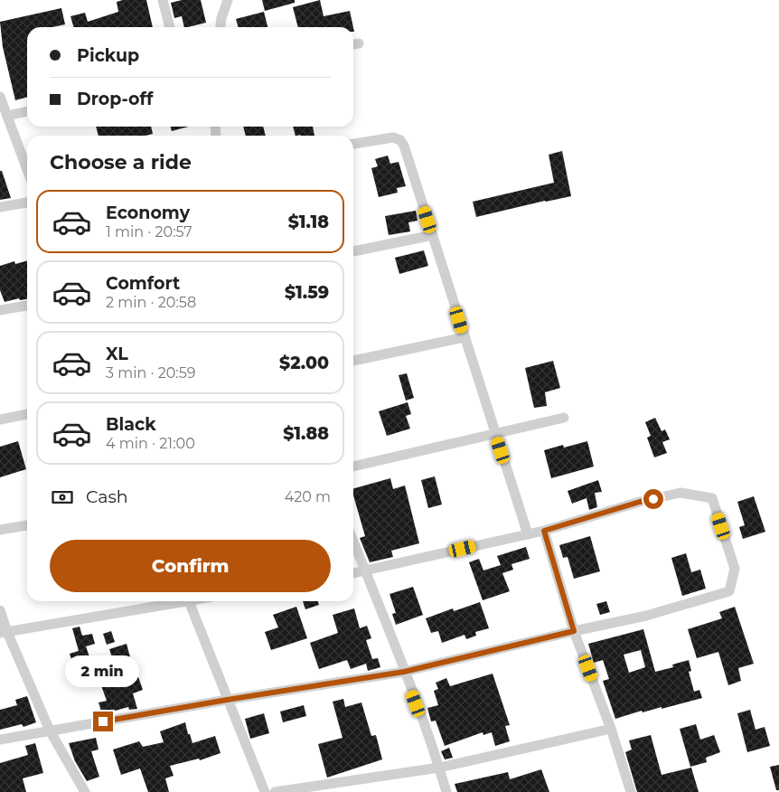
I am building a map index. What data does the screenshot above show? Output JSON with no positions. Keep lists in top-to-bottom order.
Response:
{
  "page": {
    "banner": ["Pickup", "Drop-off"],
    "heading": "Choose a ride",
    "list": [
      {
        "name": "Economy",
        "note": "1 min · 20:57",
        "value": "$1.18"
      },
      {
        "name": "Comfort",
        "note": "2 min · 20:58",
        "value": "$1.59"
      },
      {
        "name": "XL",
        "note": "3 min · 20:59",
        "value": "$2.00"
      },
      {
        "name": "Black",
        "note": "4 min · 21:00",
        "value": "$1.88"
      }
    ],
    "pay": ["Cash", "420 m"],
    "buttons": "Confirm",
    "bubble": "2 min"
  }
}
